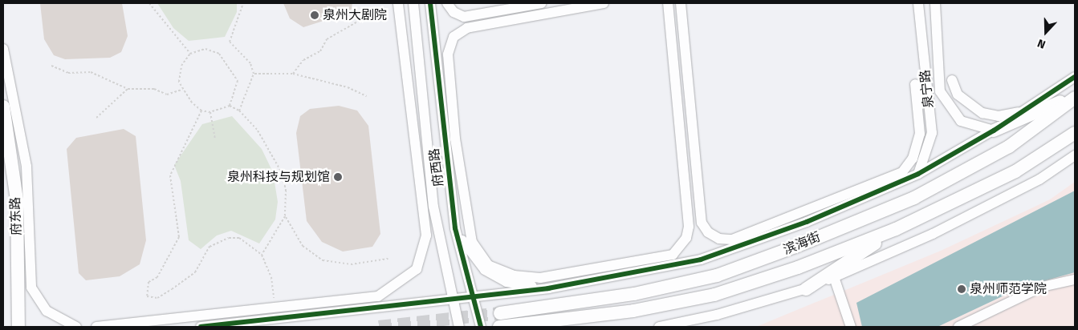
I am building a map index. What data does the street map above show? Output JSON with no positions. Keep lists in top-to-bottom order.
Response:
{
  "streets": {
    "main road": ["府东路", "滨海街"],
    "street": ["泉宁路", "府西路"]
  },
  "places": ["泉州大剧院", "泉州科技与规划馆", "泉州师范学院"],
  "north": "bottom"
}
